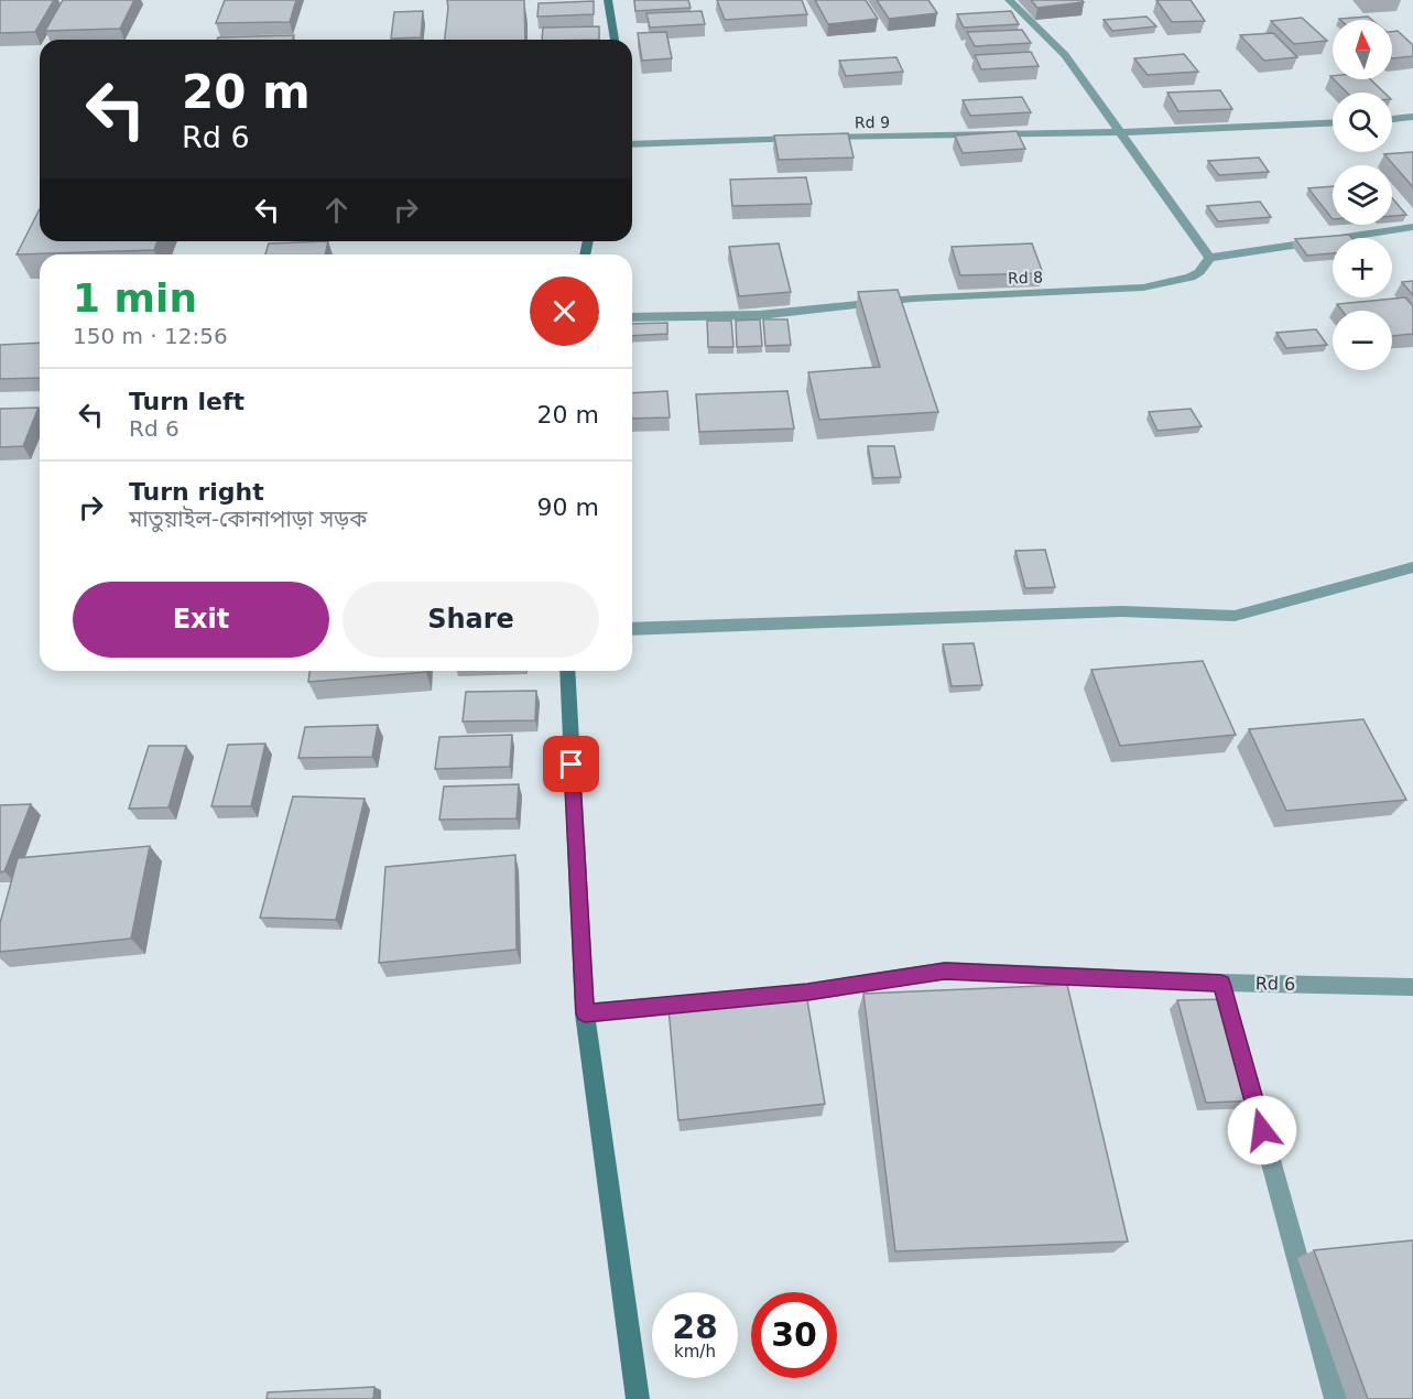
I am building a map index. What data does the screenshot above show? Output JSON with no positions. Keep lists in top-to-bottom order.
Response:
{
  "streets": {
    "street": ["Rd 9", "Rd 8", "Rd 6"]
  },
  "north": "top",
  "page": {
    "map_buttons": ["+", "−"],
    "turn": ["20 m", "Rd 6"],
    "heading": ["1 min", "150 m · 12:56"],
    "list": [
      {
        "name": "Turn left",
        "note": "Rd 6",
        "value": "20 m"
      },
      {
        "name": "Turn right",
        "note": "মাতুয়াইল-কোনাপাড়া সড়ক",
        "value": "90 m"
      }
    ],
    "buttons": ["Exit", "Share"],
    "speed": "28 km/h",
    "limit": "30"
  }
}
